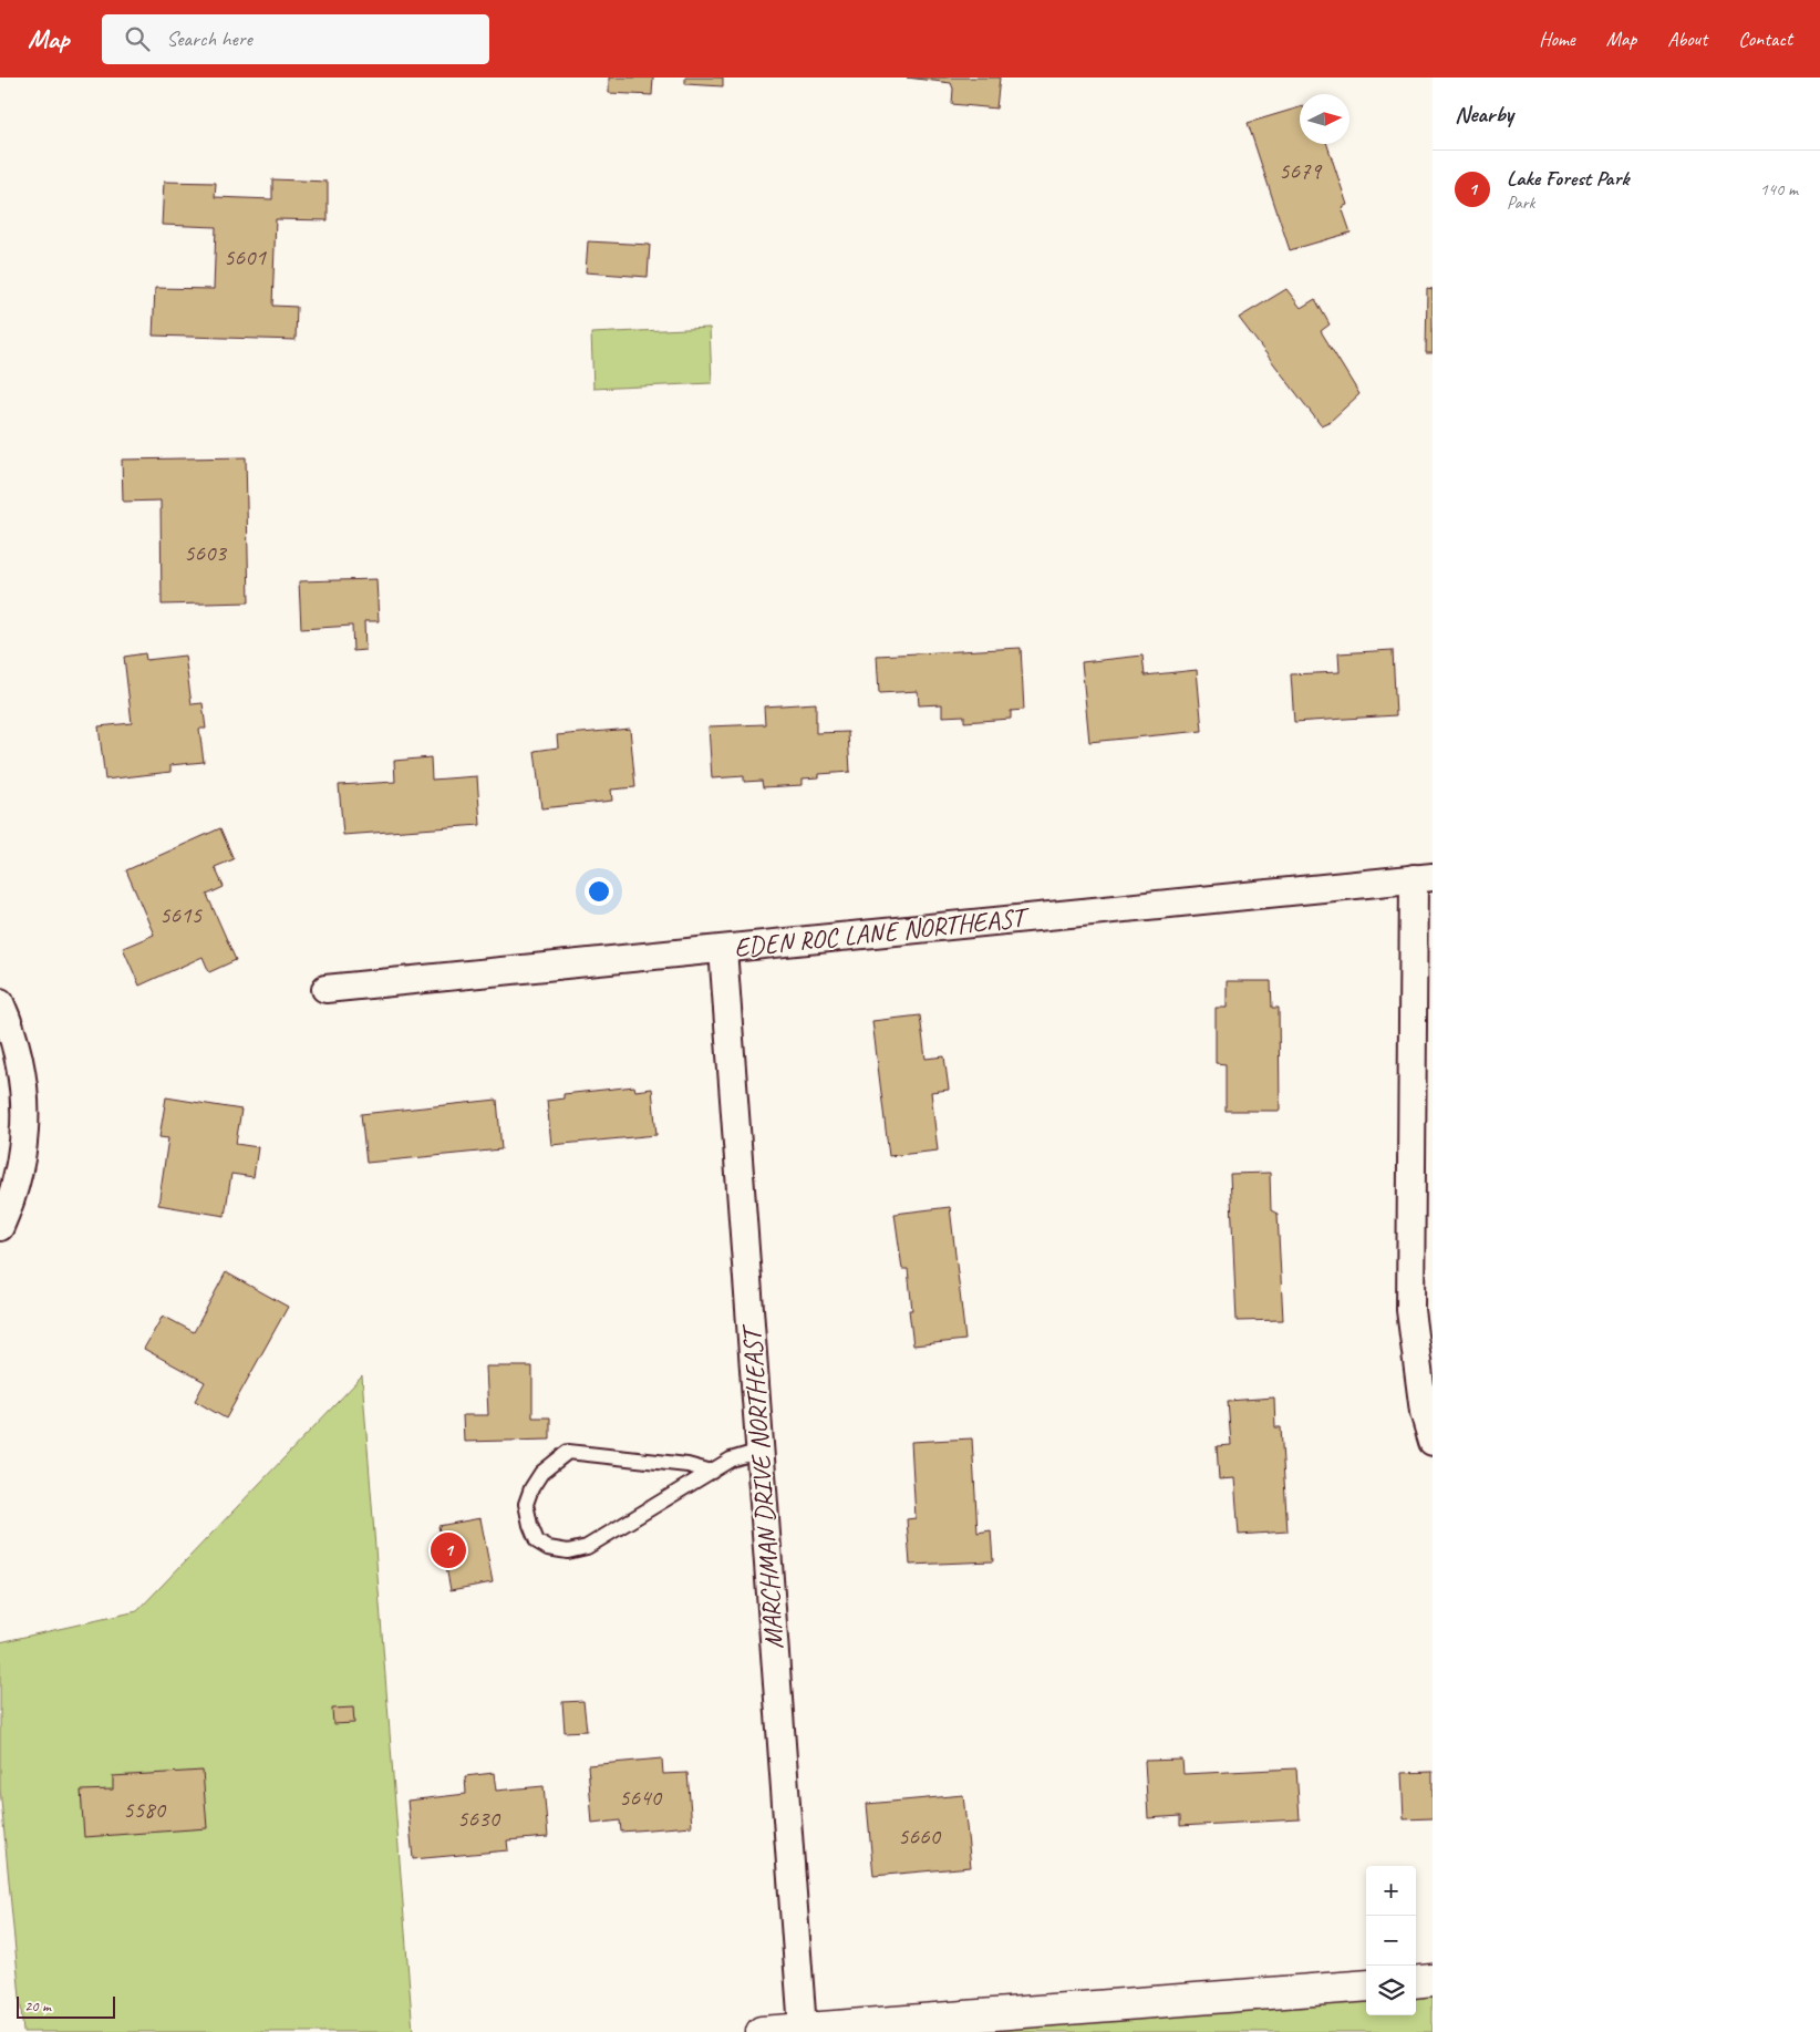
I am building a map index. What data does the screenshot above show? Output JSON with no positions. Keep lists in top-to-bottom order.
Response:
{
  "streets": {
    "street": ["EDEN ROC LANE NORTHEAST", "MARCHMAN DRIVE NORTHEAST"]
  },
  "crossings": [
    ["EDEN ROC LANE NORTHEAST", "MARCHMAN DRIVE NORTHEAST"]
  ],
  "house_numbers": [
    "5679",
    "5601",
    "5603",
    "5615",
    "5640",
    "5580",
    "5630",
    "5660"
  ],
  "scale_bar": "20 m",
  "north": "right",
  "page": {
    "header": "Map",
    "search": "Search here",
    "nav": [
      "Home",
      "Map",
      "About",
      "Contact"
    ],
    "heading": "Nearby",
    "list": [
      {
        "mark": "1",
        "name": "Lake Forest Park",
        "note": "Park",
        "value": "140 m"
      }
    ],
    "pins": "1",
    "map_buttons": ["+", "−"],
    "scale": "20 m"
  }
}
